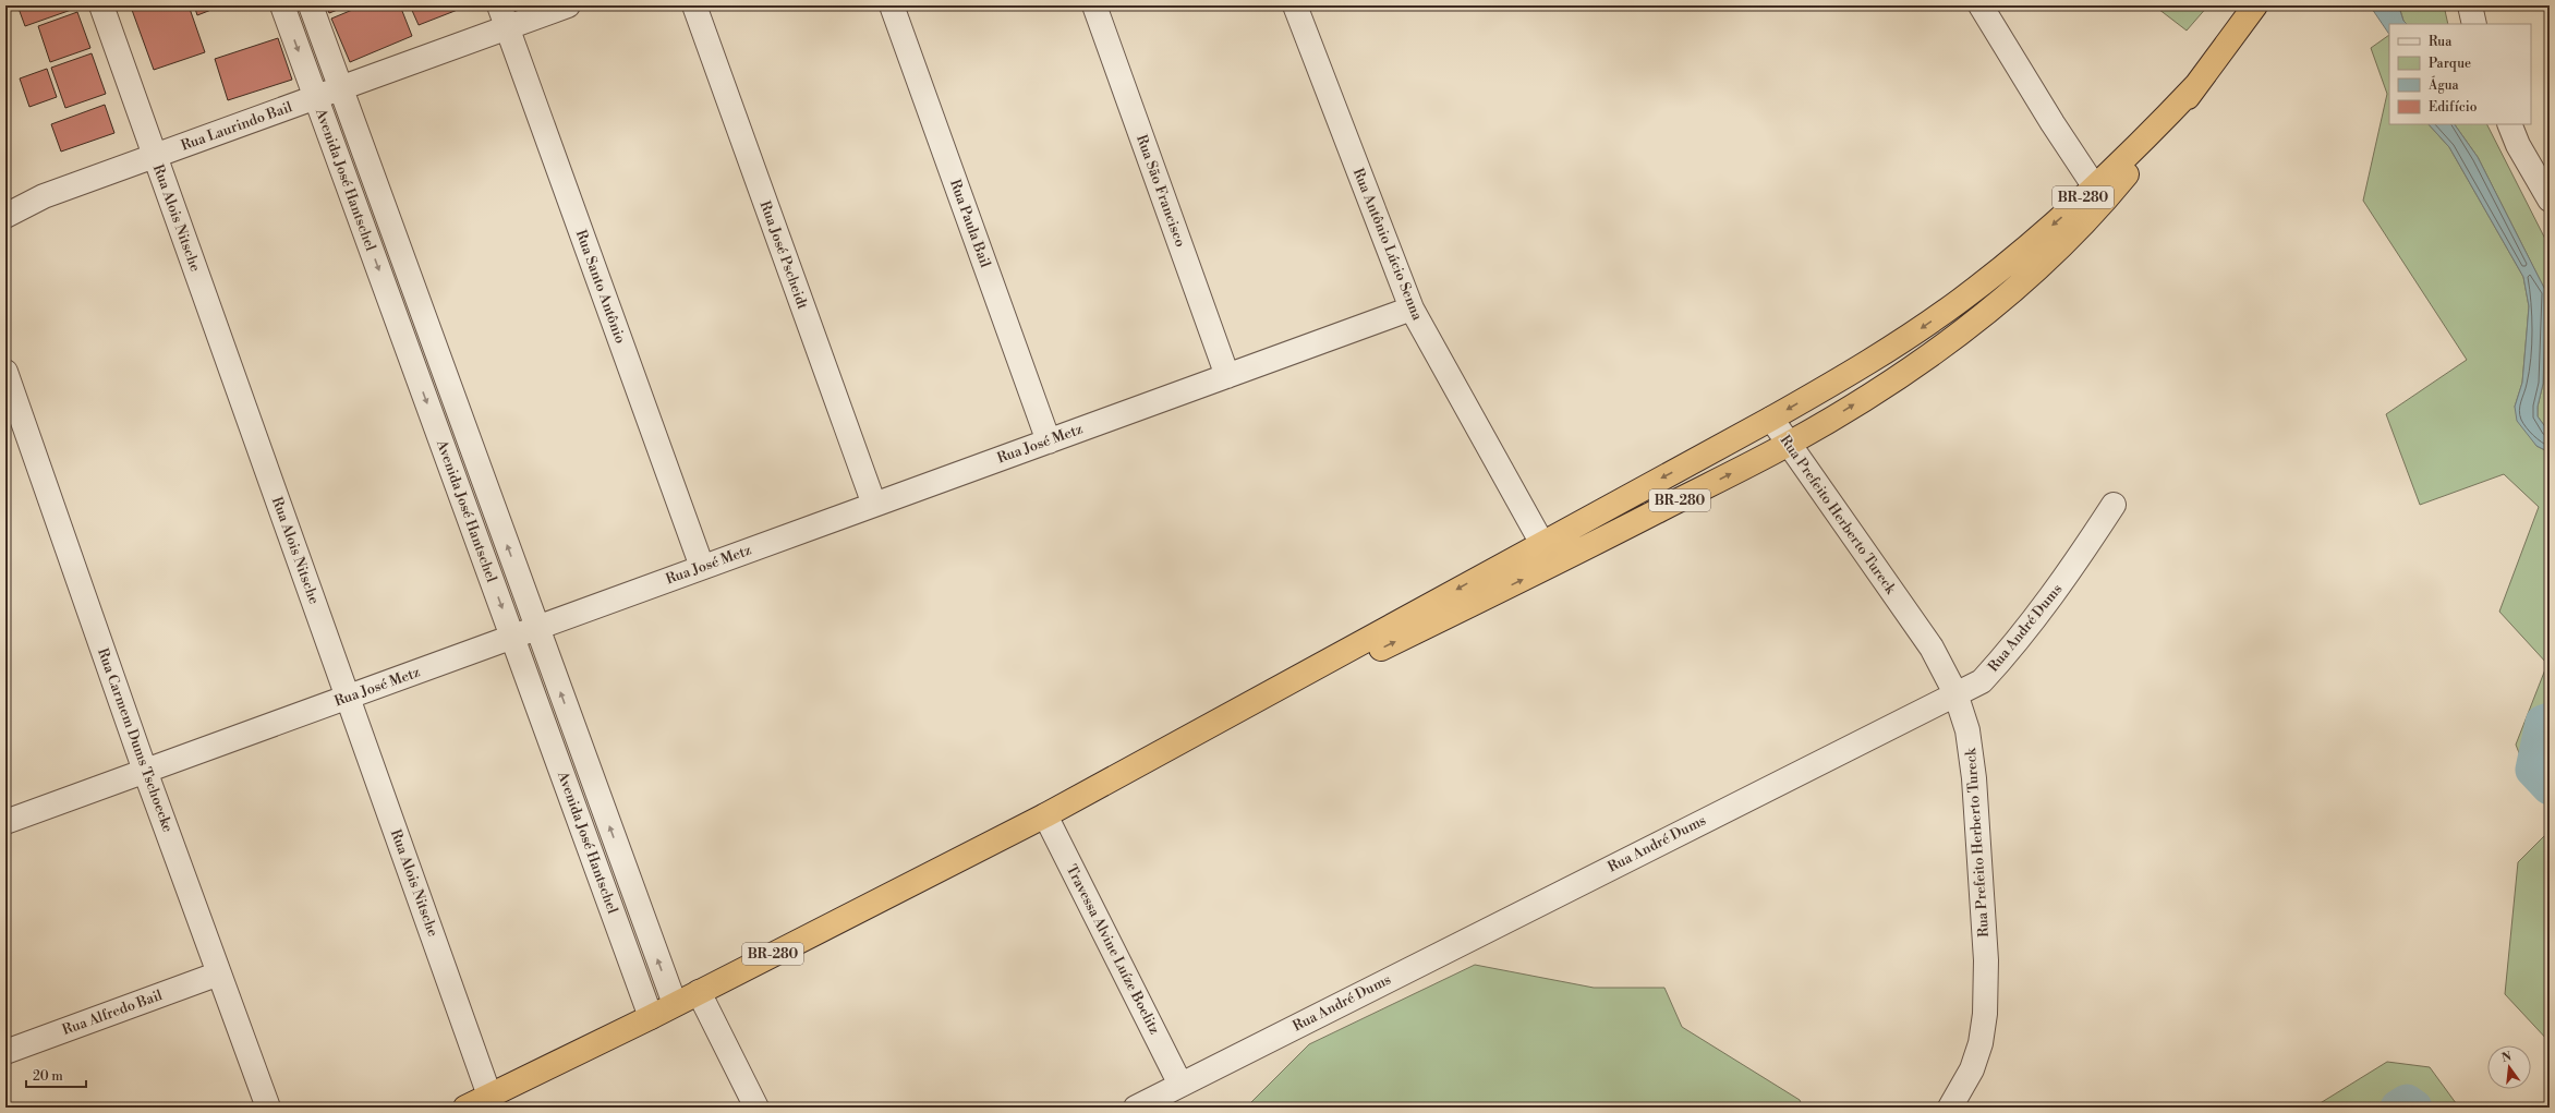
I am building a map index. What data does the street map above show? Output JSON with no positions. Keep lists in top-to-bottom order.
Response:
{
  "streets": {
    "highway": ["BR-280"],
    "street": [
      "Rua Laurindo Bail",
      "Avenida José Hantschel",
      "Rua São Francisco",
      "Rua Alois Nitsche",
      "Rua Paula Bail",
      "Rua Antônio Lúcio Senna",
      "Rua José Pscheidt",
      "Rua Santo Antônio",
      "Rua José Metz",
      "Rua Prefeito Herberto Tureck",
      "Rua André Dums",
      "Rua Carmem Dums Tschoecke",
      "Travessa Alvine Luíze Boelitz",
      "Rua Alfredo Bail"
    ]
  },
  "crossings": [
    ["Rua Laurindo Bail", "Avenida José Hantschel"],
    ["Rua Laurindo Bail", "Rua Alois Nitsche"],
    ["Rua Laurindo Bail", "Rua Santo Antônio"],
    ["Avenida José Hantschel", "BR-280"],
    ["Avenida José Hantschel", "Rua José Metz"],
    ["Rua São Francisco", "Rua José Metz"],
    ["BR-280", "Rua Alois Nitsche"],
    ["BR-280", "Rua Antônio Lúcio Senna"],
    ["BR-280", "Rua Prefeito Herberto Tureck"],
    ["BR-280", "Travessa Alvine Luíze Boelitz"],
    ["Rua Alois Nitsche", "Rua José Metz"],
    ["Rua Paula Bail", "Rua José Metz"],
    ["Rua Antônio Lúcio Senna", "Rua José Metz"],
    ["Rua José Pscheidt", "Rua José Metz"],
    ["Rua Santo Antônio", "Rua José Metz"],
    ["Rua José Metz", "Rua Carmem Dums Tschoecke"],
    ["Rua Prefeito Herberto Tureck", "Rua André Dums"],
    ["Rua André Dums", "Travessa Alvine Luíze Boelitz"],
    ["Rua Carmem Dums Tschoecke", "Rua Alfredo Bail"]
  ],
  "legend": [
    "Rua",
    "Parque",
    "Água",
    "Edifício"
  ],
  "scale_bar": "20 m",
  "north": "top"
}
